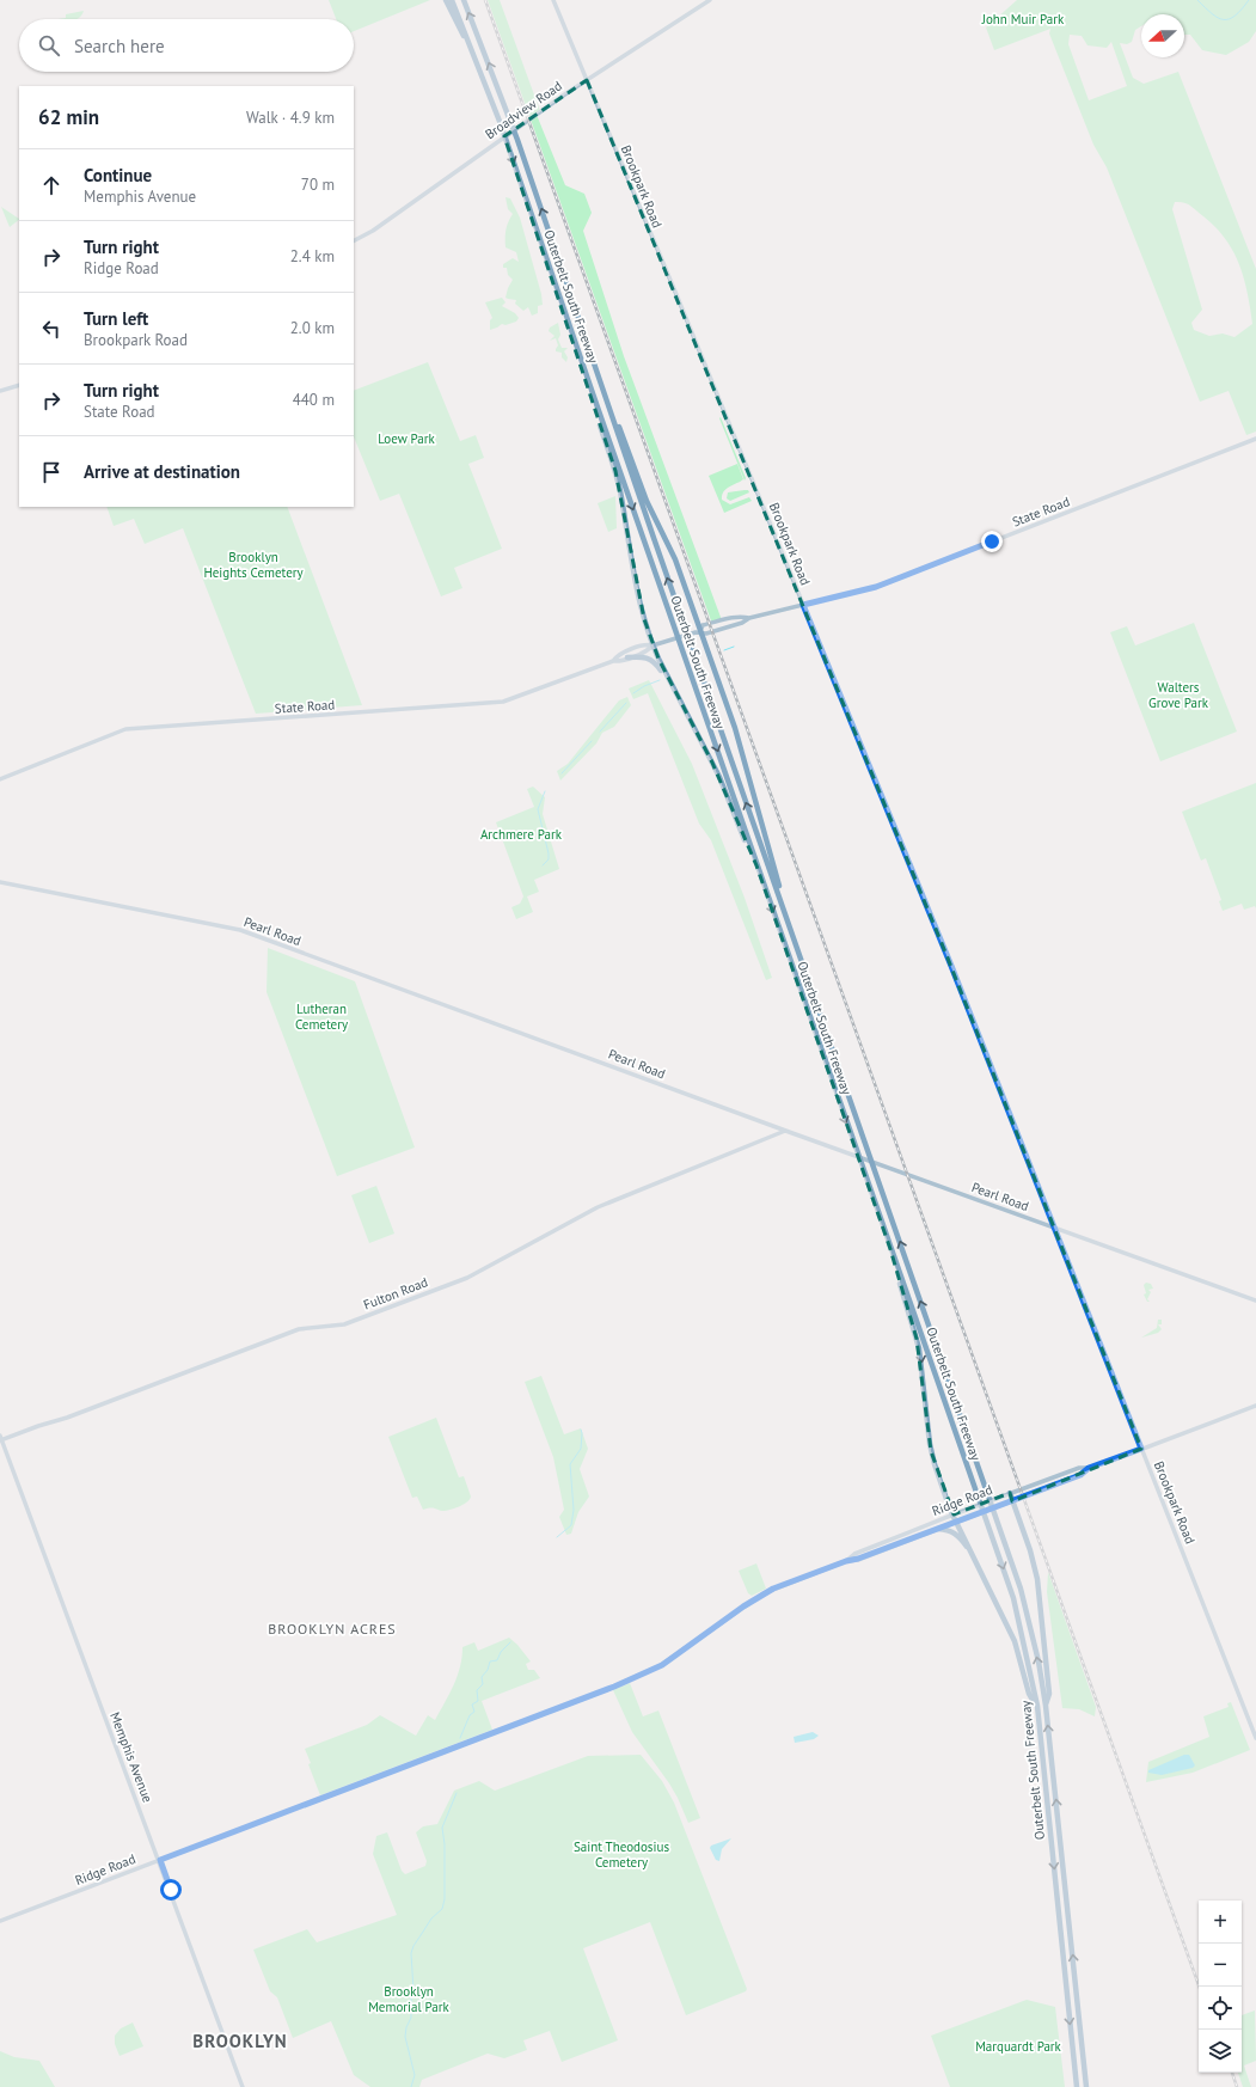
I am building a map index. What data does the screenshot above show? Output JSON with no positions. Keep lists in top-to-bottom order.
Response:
{
  "streets": {
    "highway": ["Outerbelt South Freeway"],
    "main road": [
      "Broadview Road",
      "Brookpark Road",
      "State Road",
      "Pearl Road",
      "Fulton Road",
      "Ridge Road",
      "Memphis Avenue"
    ]
  },
  "crossings": [
    ["Broadview Road", "Brookpark Road"],
    ["Brookpark Road", "State Road"],
    ["Brookpark Road", "Pearl Road"],
    ["Brookpark Road", "Ridge Road"],
    ["Pearl Road", "Fulton Road"],
    ["Fulton Road", "Memphis Avenue"],
    ["Ridge Road", "Memphis Avenue"]
  ],
  "districts": ["BROOKLYN ACRES", "BROOKLYN"],
  "parks": [
    "John Muir Park",
    "Loew Park",
    "Brooklyn Heights Cemetery",
    "Walters Grove Park",
    "Archmere Park",
    "Lutheran Cemetery",
    "Saint Theodosius Cemetery",
    "Brooklyn Memorial Park",
    "Marquardt Park"
  ],
  "north": "left",
  "page": {
    "search": "Search here",
    "heading": ["62 min", "Walk · 4.9 km"],
    "list": [
      ["Continue", "Memphis Avenue", "70 m"],
      ["Turn right", "Ridge Road", "2.4 km"],
      ["Turn left", "Brookpark Road", "2.0 km"],
      ["Turn right", "State Road", "440 m"],
      "Arrive at destination"
    ],
    "map_buttons": ["+", "−"]
  }
}
